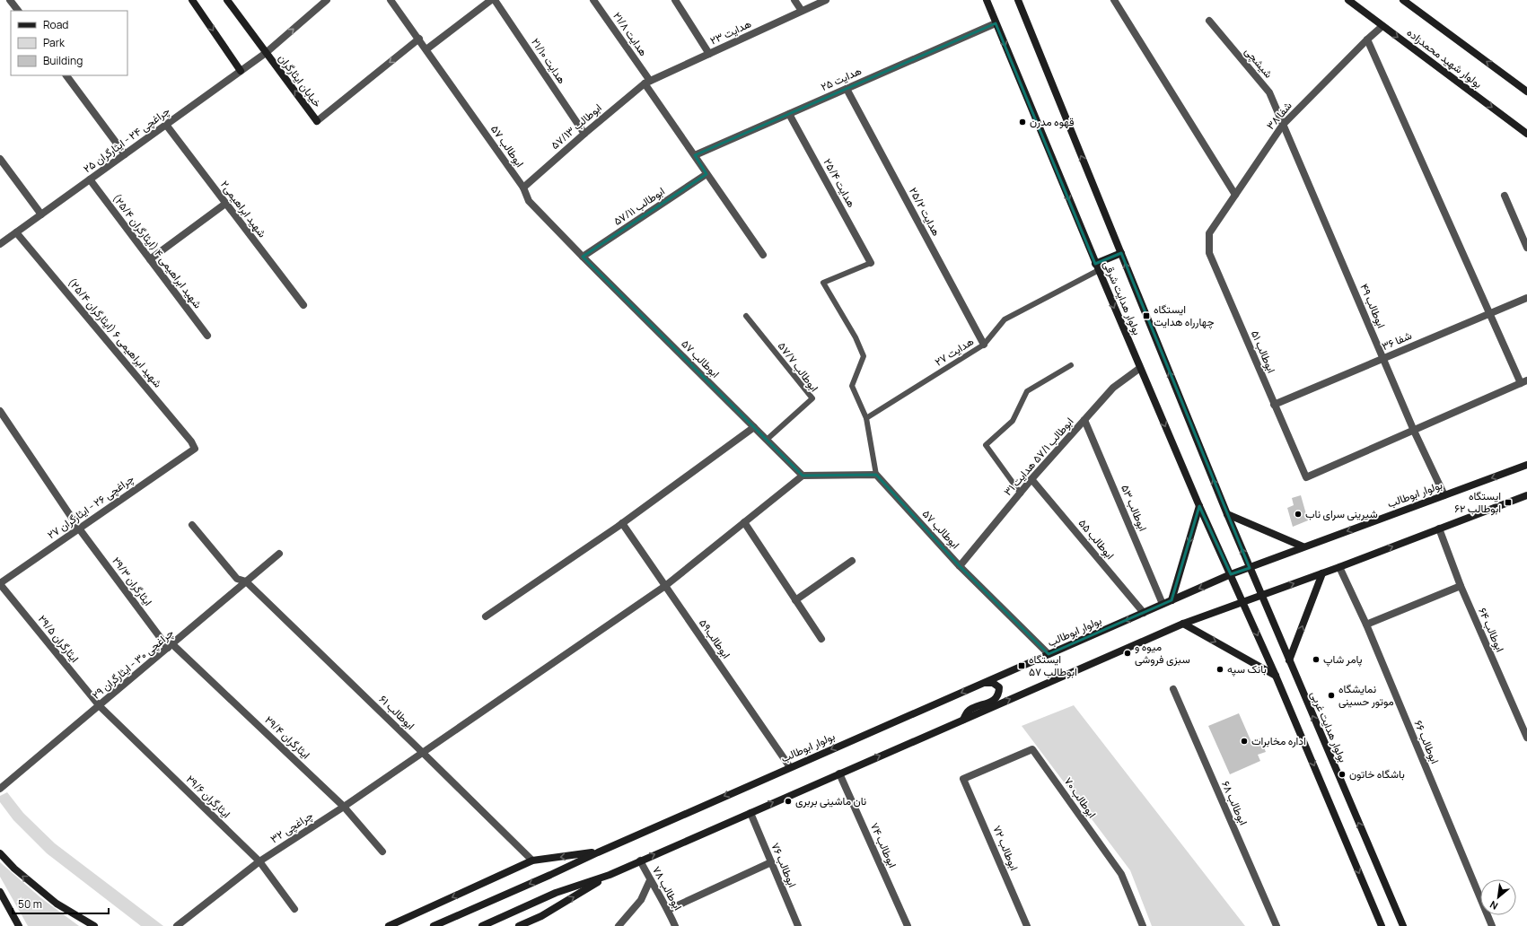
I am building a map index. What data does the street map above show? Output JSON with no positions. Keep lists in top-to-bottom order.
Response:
{
  "streets": {
    "main road": [
      "بولوار شهید محمدزاده",
      "خیابان ایثارگران",
      "بولوار هدایت شرقی",
      "بولوار ابوطالب",
      "بولوار هدایت غربی"
    ],
    "street": [
      "هدایت ۲۳",
      "هدایت ۲۱/۸",
      "هدایت ۲۱/۱۰",
      "شیشچی",
      "هدایت ۲۵",
      "شفا ۳۸",
      "ابوطالب ۵۷/۱۳",
      "چراغچی ۲۴ - ایثارگران ۲۵",
      "ابوطالب ۵۷",
      "هدایت ۲۵/۴",
      "ابوطالب ۵۷/۱۱",
      "شهید ابراهیمی۲",
      "هدایت ۲۵/۲",
      "شهید ابراهیمی ۴ (ایثارگران ۲۵/۴)",
      "ابوطالب ۴۹",
      "شهید ابراهیمی ۶ (ایثارگران ۲۵/۴)",
      "شفا ۳۶",
      "ابوطالب ۵۱",
      "ابوطالب ۵۷/۱ هدایت ۳۱",
      "چراغچی ۲۶ - ایثارگران ۲۷",
      "ابوطالب ۵۳",
      "ابوطالب ۵۵",
      "ایثارگران ۲۹/۳",
      "ابوطالب ۶۴",
      "ایثارگران ۲۹/۵",
      "ابوطالب۵۹",
      "چراغچی ۳۰ - ایثارگران ۲۹",
      "ابوطالب ۶۱",
      "ایثارگران ۲۹/۴",
      "ابوطالب ۶۶",
      "ایثارگران ۲۹/۶",
      "ابوطالب ۷۰",
      "ابوطالب ۶۸",
      "چراغچی ۳۲",
      "ابوطالب ۷۴",
      "ابوطالب ۷۲",
      "ابوطالب ۷۶",
      "ابوطالب ۷۸"
    ],
    "lane": ["هدایت ۲۷", "ابوطالب ۵۷/۷"]
  },
  "crossings": [
    ["هدایت ۲۳", "هدایت ۲۱/۸"],
    ["هدایت ۲۳", "ابوطالب ۵۷/۱۳"],
    ["هدایت ۲۱/۸", "هدایت ۲۵"],
    ["هدایت ۲۱/۸", "ابوطالب ۵۷/۱۳"],
    ["هدایت ۲۱/۸", "ابوطالب ۵۷/۱۱"],
    ["بولوار شهید محمدزاده", "شفا ۳۸"],
    ["هدایت ۲۱/۱۰", "ابوطالب ۵۷/۱۳"],
    ["شیشچی", "شفا ۳۸"],
    ["شیشچی", "ابوطالب ۴۹"],
    ["هدایت ۲۵", "هدایت ۲۵/۴"],
    ["هدایت ۲۵", "هدایت ۲۵/۲"],
    ["هدایت ۲۵", "بولوار هدایت شرقی"],
    ["خیابان ایثارگران", "چراغچی ۲۴ - ایثارگران ۲۵"],
    ["خیابان ایثارگران", "ابوطالب ۵۷"],
    ["شفا ۳۸", "ابوطالب ۴۹"],
    ["شفا ۳۸", "ابوطالب ۵۱"],
    ["ابوطالب ۵۷/۱۳", "ابوطالب ۵۷"],
    ["چراغچی ۲۴ - ایثارگران ۲۵", "شهید ابراهیمی۲"],
    ["چراغچی ۲۴ - ایثارگران ۲۵", "شهید ابراهیمی ۴ (ایثارگران ۲۵/۴)"],
    ["چراغچی ۲۴ - ایثارگران ۲۵", "شهید ابراهیمی ۶ (ایثارگران ۲۵/۴)"],
    ["ابوطالب ۵۷", "ابوطالب ۵۷/۱۱"],
    ["ابوطالب ۵۷", "ابوطالب ۵۷/۷"],
    ["ابوطالب ۵۷", "ابوطالب ۵۷/۱ هدایت ۳۱"],
    ["ابوطالب ۵۷", "بولوار ابوطالب"],
    ["ابوطالب ۵۷", "چراغچی ۳۲"],
    ["هدایت ۲۵/۲", "هدایت ۲۷"],
    ["بولوار هدایت شرقی", "هدایت ۲۷"],
    ["بولوار هدایت شرقی", "ابوطالب ۵۷/۱ هدایت ۳۱"],
    ["بولوار هدایت شرقی", "بولوار ابوطالب"],
    ["بولوار هدایت شرقی", "بولوار هدایت غربی"],
    ["ابوطالب ۴۹", "شفا ۳۶"],
    ["ابوطالب ۴۹", "ابوطالب ۵۱"],
    ["ابوطالب ۴۹", "بولوار ابوطالب"],
    ["شهید ابراهیمی ۶ (ایثارگران ۲۵/۴)", "چراغچی ۲۶ - ایثارگران ۲۷"],
    ["شفا ۳۶", "ابوطالب ۵۱"],
    ["ابوطالب ۵۷/۱ هدایت ۳۱", "ابوطالب ۵۳"],
    ["ابوطالب ۵۷/۱ هدایت ۳۱", "ابوطالب ۵۵"],
    ["بولوار ابوطالب", "ابوطالب ۵۳"],
    ["بولوار ابوطالب", "ابوطالب ۵۵"],
    ["بولوار ابوطالب", "ابوطالب۵۹"],
    ["چراغچی ۲۶ - ایثارگران ۲۷", "ایثارگران ۲۹/۳"],
    ["چراغچی ۲۶ - ایثارگران ۲۷", "ایثارگران ۲۹/۵"],
    ["ایثارگران ۲۹/۳", "چراغچی ۳۰ - ایثارگران ۲۹"],
    ["ایثارگران ۲۹/۳", "ایثارگران ۲۹/۴"],
    ["ایثارگران ۲۹/۵", "چراغچی ۳۰ - ایثارگران ۲۹"],
    ["ایثارگران ۲۹/۵", "ایثارگران ۲۹/۶"],
    ["ابوطالب۵۹", "چراغچی ۳۲"],
    ["چراغچی ۳۰ - ایثارگران ۲۹", "ابوطالب ۶۱"],
    ["چراغچی ۳۰ - ایثارگران ۲۹", "ایثارگران ۲۹/۴"],
    ["چراغچی ۳۰ - ایثارگران ۲۹", "ایثارگران ۲۹/۶"],
    ["ابوطالب ۶۱", "چراغچی ۳۲"],
    ["ایثارگران ۲۹/۴", "چراغچی ۳۲"],
    ["ایثارگران ۲۹/۶", "چراغچی ۳۲"],
    ["ابوطالب ۷۰", "ابوطالب ۷۲"]
  ],
  "places": {
    "other": [
      "قهوه مدرن",
      "شیرینی سرای ناب",
      "میوه و سبزی فروشی",
      "پامر شاپ",
      "بانک سپه",
      "نمایشگاه موتور حسینی",
      "اداره مخابرات",
      "باشگاه خاتون",
      "نان ماشینی بربری"
    ],
    "transit": ["ایستگاه چهارراه هدایت", "ایستگاه ابوطالب ۶۲", "ایستگاه ابوطالب ۵۷"]
  },
  "legend": ["Road", "Park", "Building"],
  "scale_bar": "50 m",
  "north": "bottom left"
}
